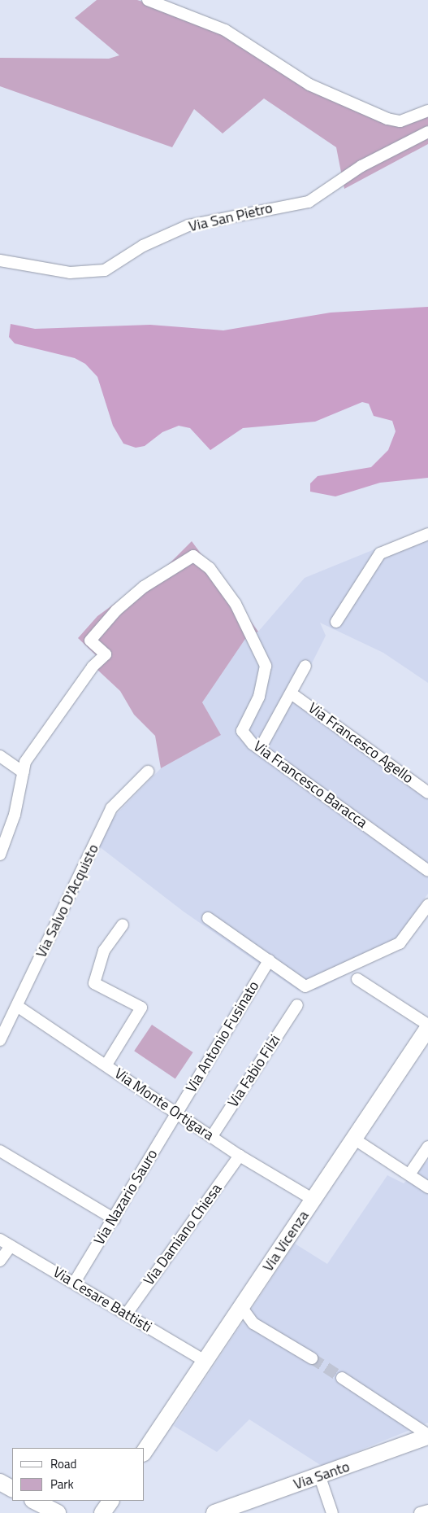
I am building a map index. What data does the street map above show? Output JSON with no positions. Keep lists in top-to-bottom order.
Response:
{
  "streets": {
    "street": [
      "Via San Pietro",
      "Via Francesco Agello",
      "Via Francesco Baracca",
      "Via Salvo D'Acquisto",
      "Via Antonio Fusinato",
      "Via Fabio Filzi",
      "Via Monte Ortigara",
      "Via Nazario Sauro",
      "Via Damiano Chiesa",
      "Via Vicenza",
      "Via Cesare Battisti",
      "Via Santo"
    ]
  },
  "crossings": [
    ["Via Salvo D'Acquisto", "Via Monte Ortigara"],
    ["Via Antonio Fusinato", "Via Monte Ortigara"],
    ["Via Antonio Fusinato", "Via Nazario Sauro"],
    ["Via Fabio Filzi", "Via Monte Ortigara"],
    ["Via Monte Ortigara", "Via Nazario Sauro"],
    ["Via Monte Ortigara", "Via Damiano Chiesa"],
    ["Via Monte Ortigara", "Via Vicenza"],
    ["Via Nazario Sauro", "Via Cesare Battisti"],
    ["Via Damiano Chiesa", "Via Cesare Battisti"],
    ["Via Vicenza", "Via Cesare Battisti"]
  ],
  "legend": ["Road", "Park"]
}
